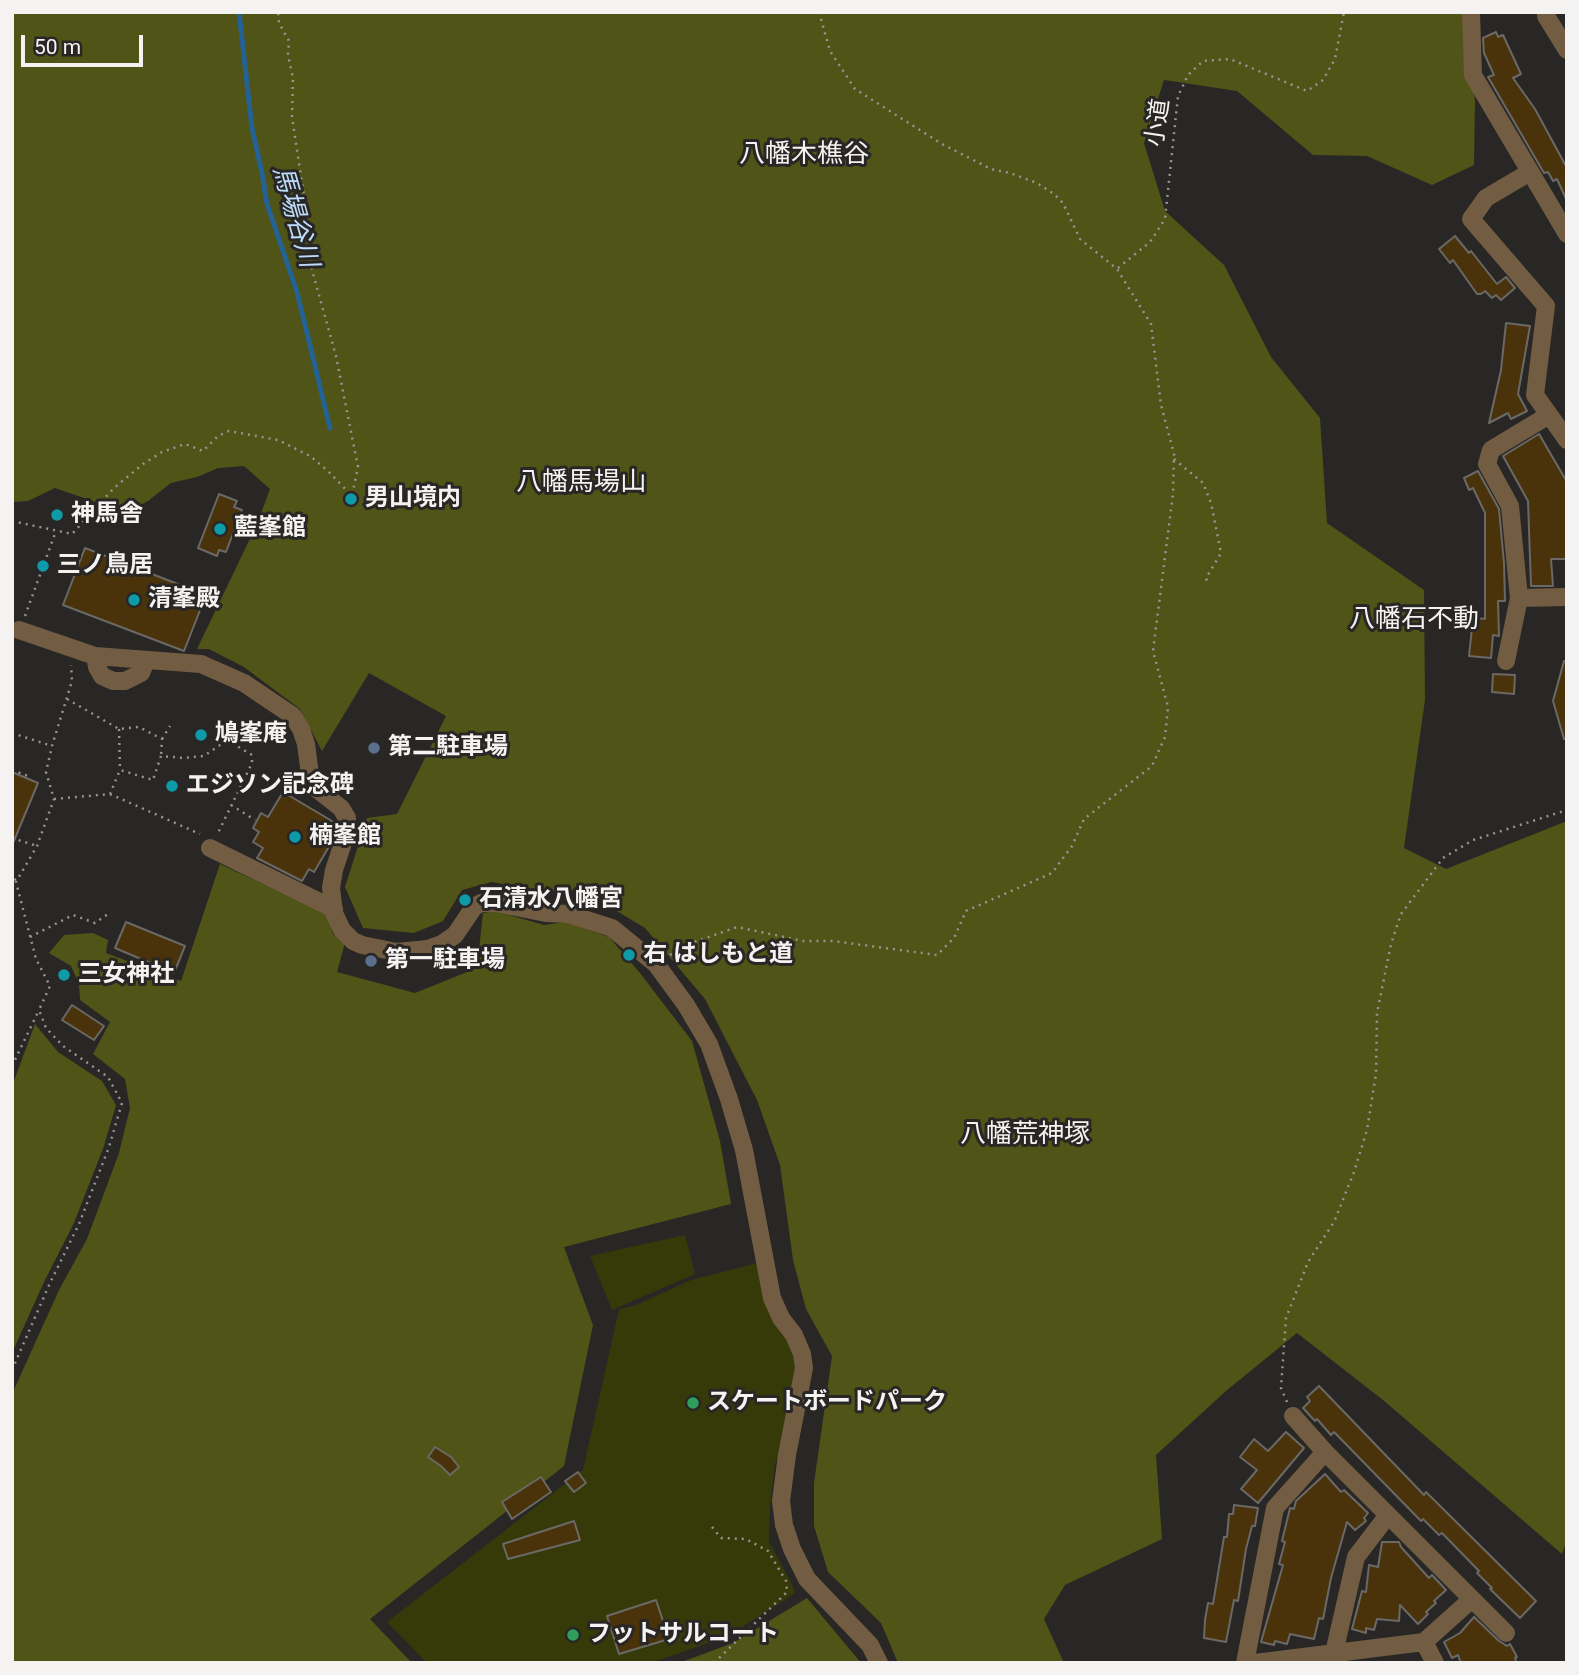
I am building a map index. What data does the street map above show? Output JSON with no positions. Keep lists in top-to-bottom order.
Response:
{
  "streets": {
    "path": ["小道"]
  },
  "districts": [
    "八幡木樵谷",
    "八幡馬場山",
    "八幡石不動",
    "八幡荒神塚"
  ],
  "water": ["馬場谷川"],
  "places": [
    "男山境内",
    "神馬舎",
    "藍峯館",
    "三ノ鳥居",
    "清峯殿",
    "鳩峯庵",
    "第二駐車場",
    "エジソン記念碑",
    "楠峯館",
    "石清水八幡宮",
    "右 はしもと道",
    "第一駐車場",
    "三女神社",
    "スケートボードパーク",
    "フットサルコート"
  ],
  "scale_bar": "50 m"
}
